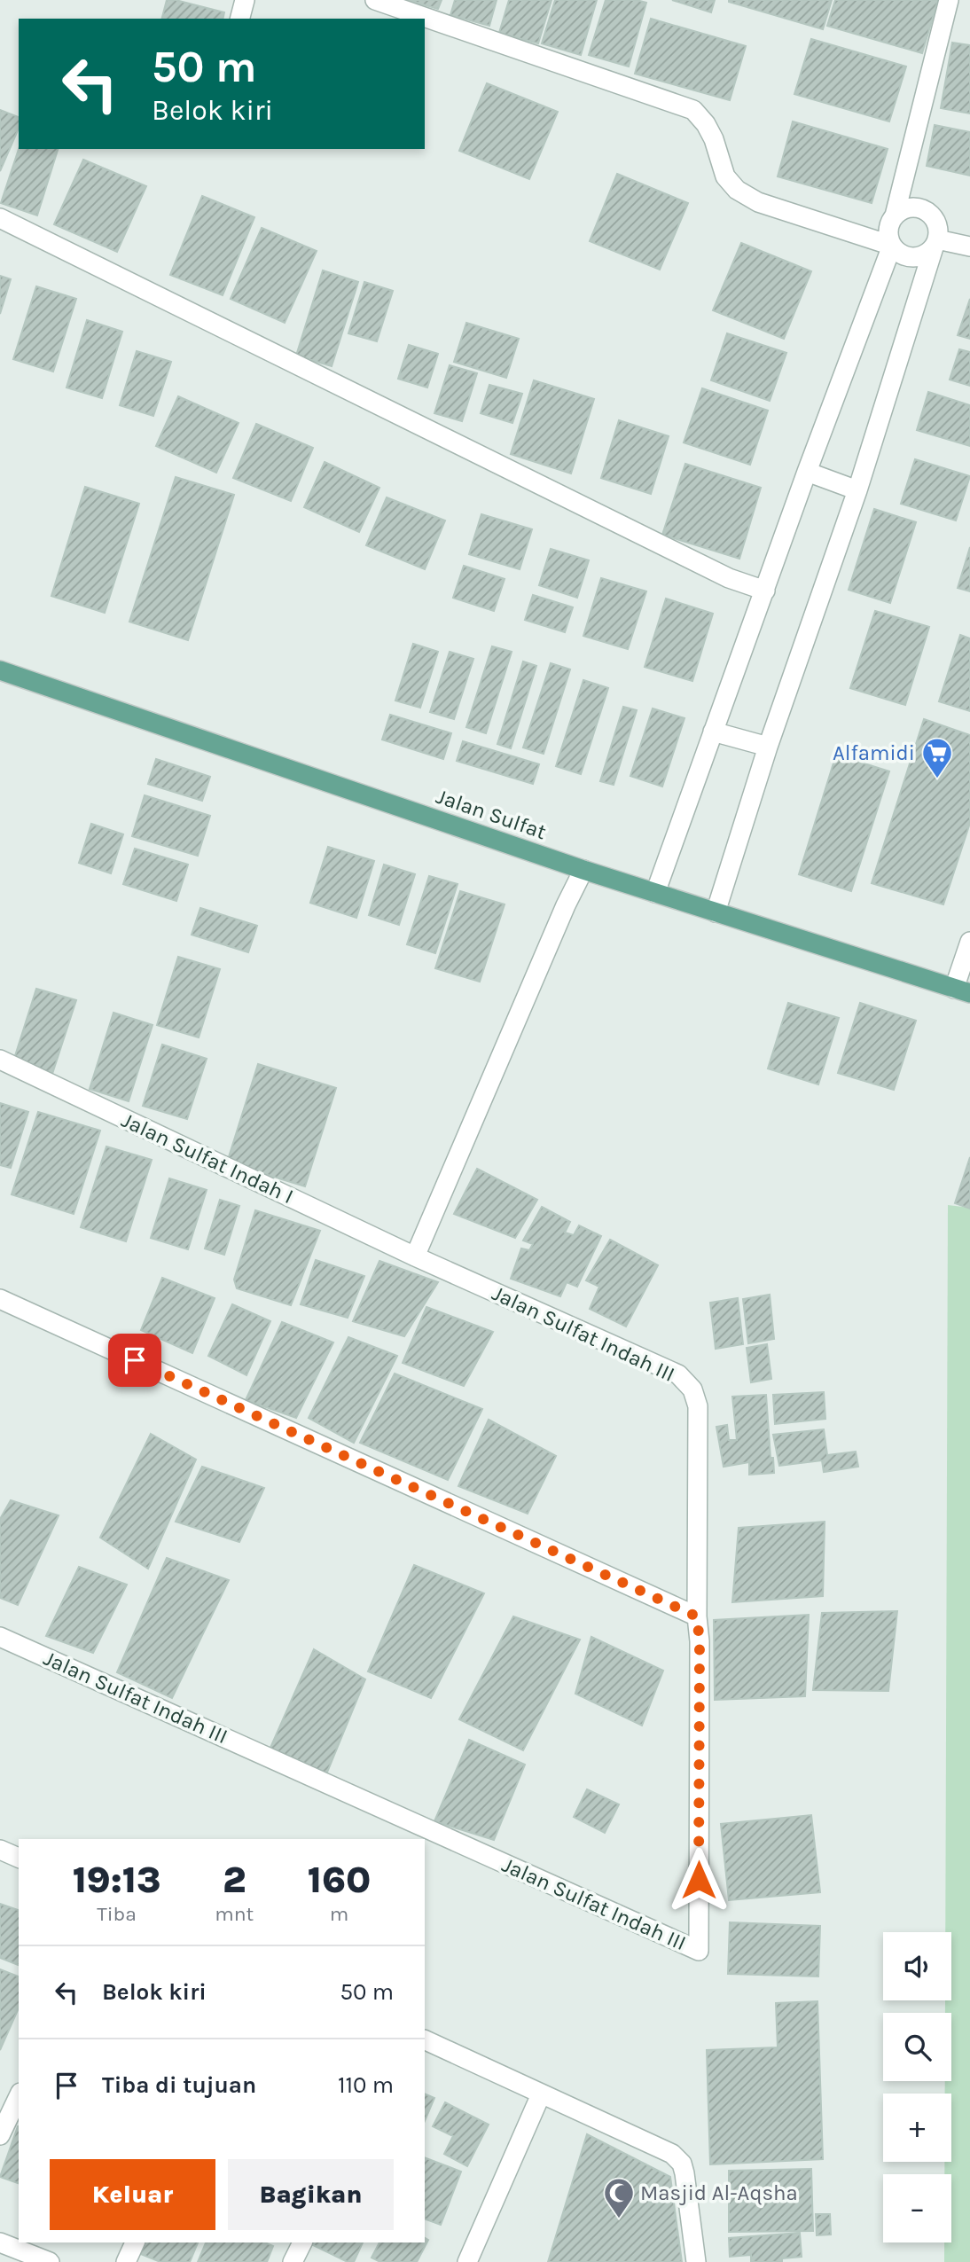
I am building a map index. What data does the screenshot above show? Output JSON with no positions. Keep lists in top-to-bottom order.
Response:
{
  "streets": {
    "main road": ["Jalan Sulfat"],
    "street": ["Jalan Sulfat Indah I", "Jalan Sulfat Indah III"]
  },
  "crossings": [
    ["Jalan Sulfat Indah I", "Jalan Sulfat Indah III"]
  ],
  "places": {
    "supermarket": ["Alfamidi"],
    "mosque": ["Masjid Al-Aqsha"]
  },
  "page": {
    "turn": ["50 m", "Belok kiri"],
    "eta": [
      "19:13",
      "Tiba",
      "2",
      "mnt",
      "160",
      "m"
    ],
    "map_buttons": ["+", "−"],
    "list": [
      {
        "name": "Belok kiri",
        "value": "50 m"
      },
      {
        "name": "Tiba di tujuan",
        "value": "110 m"
      }
    ],
    "buttons": ["Keluar", "Bagikan"]
  }
}
